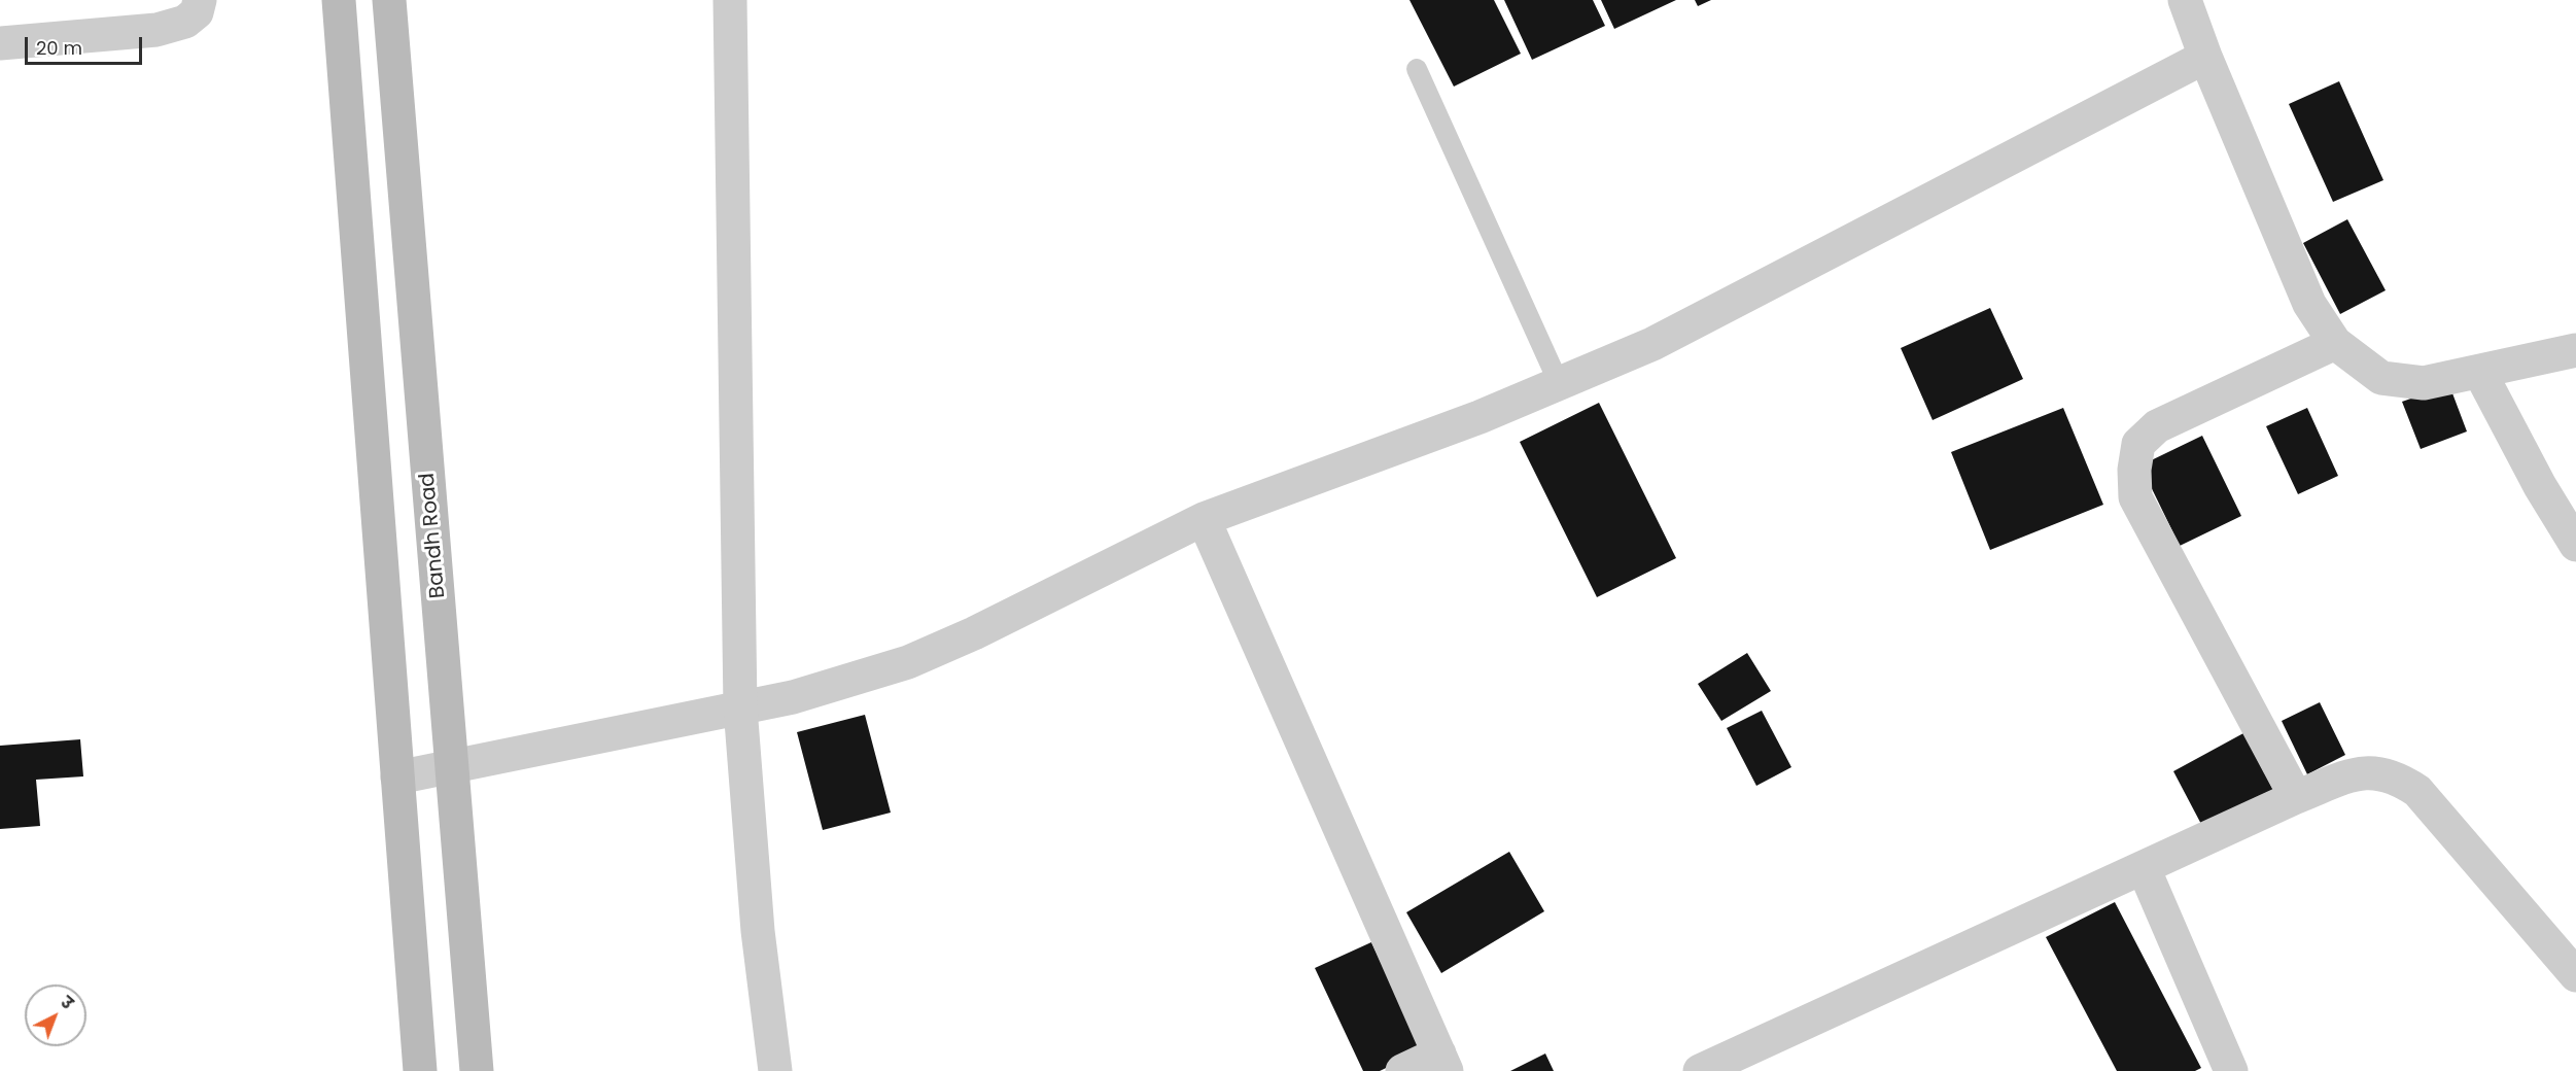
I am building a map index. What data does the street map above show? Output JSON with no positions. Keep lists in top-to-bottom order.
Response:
{
  "streets": {
    "main road": ["Bandh Road"]
  },
  "scale_bar": "20 m",
  "north": "top right"
}
